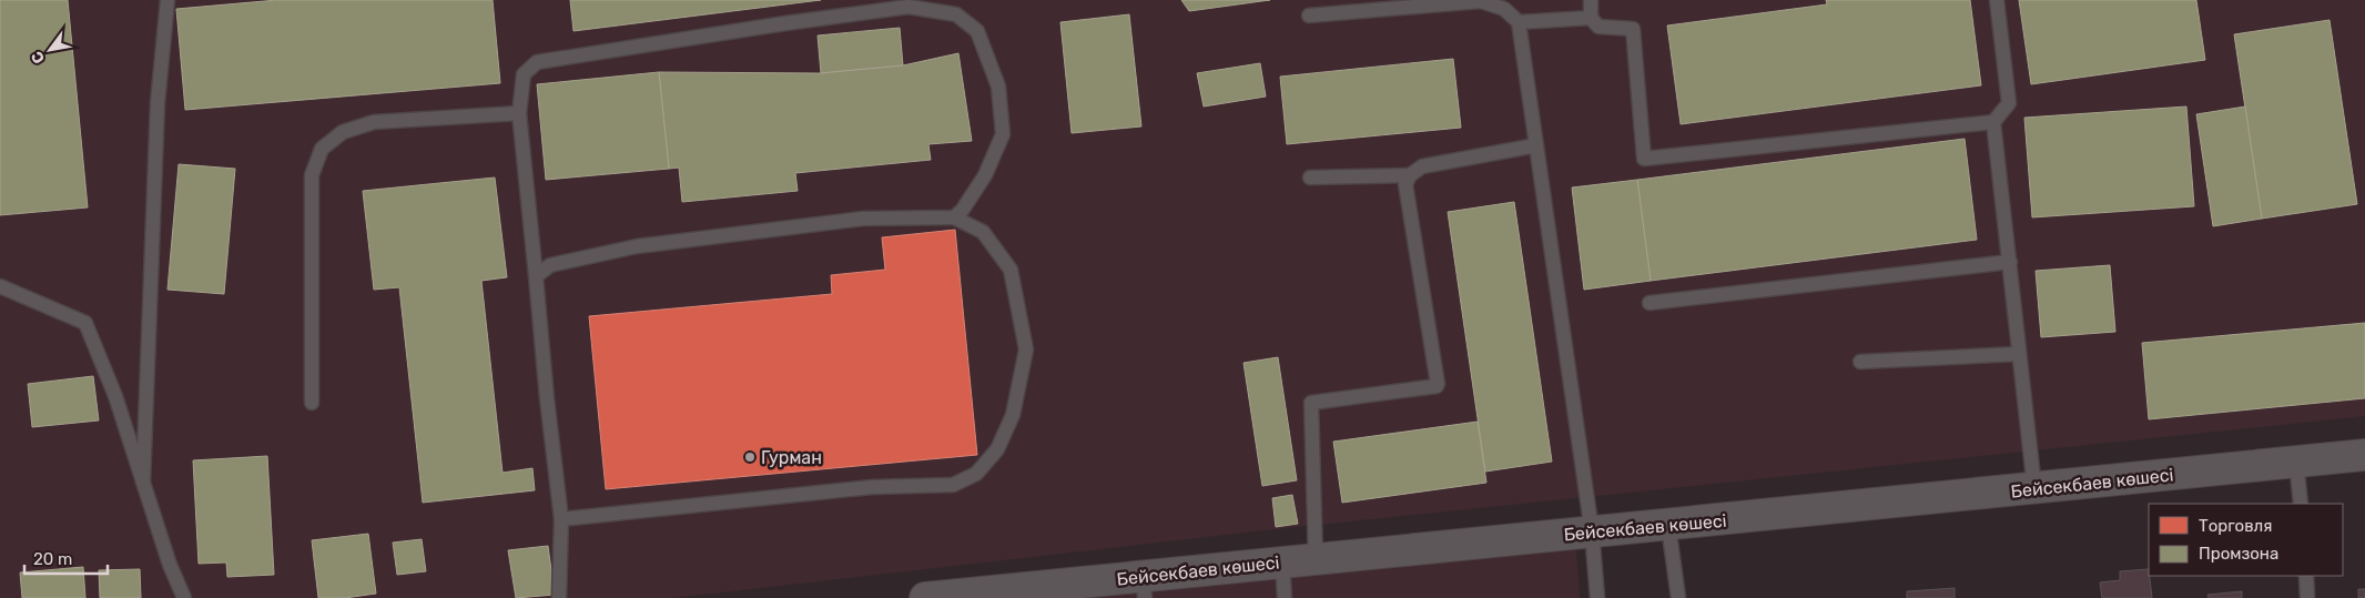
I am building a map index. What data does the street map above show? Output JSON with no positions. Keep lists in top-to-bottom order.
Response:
{
  "streets": {
    "street": ["Бейсекбаев көшесі"]
  },
  "places": ["Гурман"],
  "legend": ["Торговля", "Промзона"],
  "scale_bar": "20 m",
  "north": "bottom left"
}
